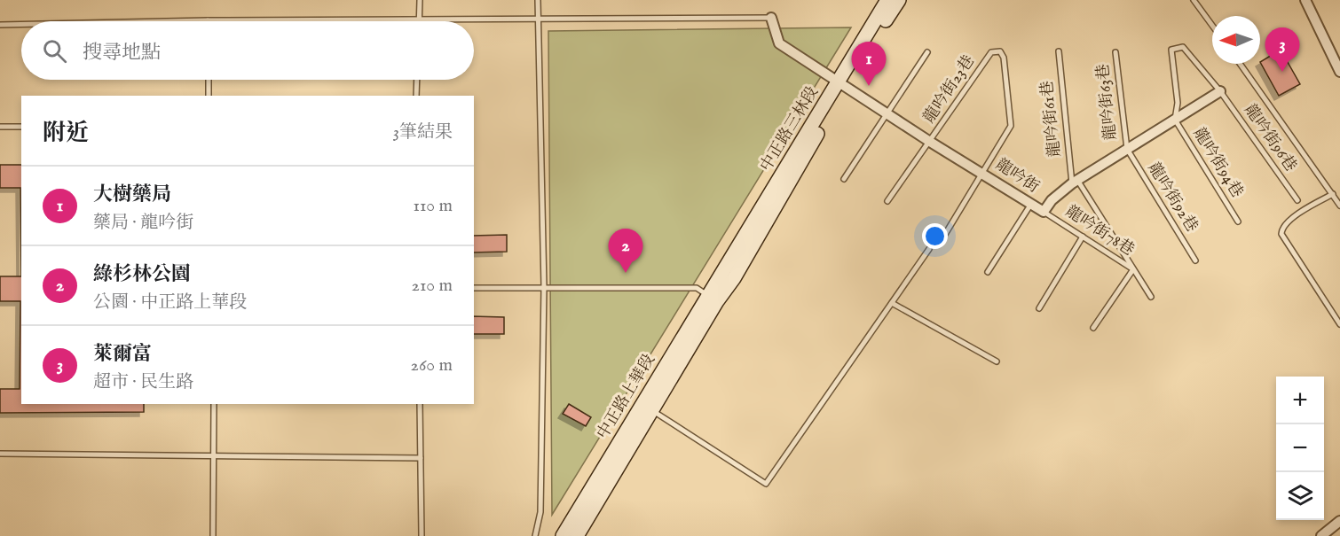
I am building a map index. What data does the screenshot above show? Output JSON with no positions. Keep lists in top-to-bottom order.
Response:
{
  "streets": {
    "main road": ["中正路三林段", "中正路上華段"],
    "street": ["龍吟街"],
    "lane": [
      "龍吟街23巷",
      "龍吟街63巷",
      "龍吟街61巷",
      "龍吟街96巷",
      "龍吟街94巷",
      "龍吟街92巷",
      "龍吟街78巷"
    ]
  },
  "crossings": [
    ["龍吟街23巷", "龍吟街"],
    ["龍吟街63巷", "龍吟街"],
    ["龍吟街63巷", "龍吟街92巷"],
    ["龍吟街61巷", "龍吟街"],
    ["中正路三林段", "龍吟街"],
    ["中正路三林段", "中正路上華段"],
    ["龍吟街96巷", "龍吟街94巷"],
    ["龍吟街96巷", "龍吟街"],
    ["龍吟街94巷", "龍吟街"],
    ["龍吟街", "龍吟街92巷"],
    ["龍吟街", "龍吟街78巷"]
  ],
  "north": "left",
  "page": {
    "search": "搜尋地點",
    "pins": ["3", "1", "2"],
    "heading": ["附近", "3筆結果"],
    "list": [
      {
        "mark": "1",
        "name": "大樹藥局",
        "note": "藥局 · 龍吟街",
        "value": "110 m"
      },
      {
        "mark": "2",
        "name": "綠杉林公園",
        "note": "公園 · 中正路上華段",
        "value": "210 m"
      },
      {
        "mark": "3",
        "name": "萊爾富",
        "note": "超市 · 民生路",
        "value": "260 m"
      }
    ],
    "map_buttons": ["+", "−"]
  }
}
